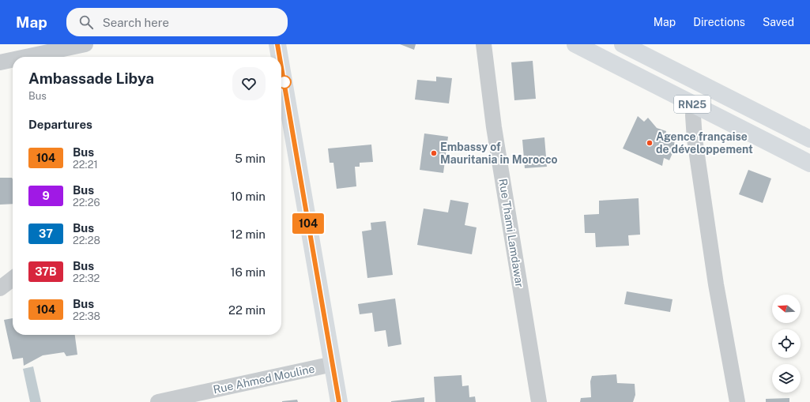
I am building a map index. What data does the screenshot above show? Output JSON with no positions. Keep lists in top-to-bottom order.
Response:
{
  "streets": {
    "main road": ["RN25"],
    "street": ["Rue Thami Lamdawar", "Rue Ahmed Mouline"]
  },
  "places": ["Agence française de développement", "Embassy of Mauritania in Morocco"],
  "lines": ["bus line 104"],
  "north": "left",
  "page": {
    "header": "Map",
    "search": "Search here",
    "nav": ["Map", "Directions", "Saved"],
    "on_map": "104",
    "heading": [
      ["Ambassade Libya", "Bus"],
      "Departures"
    ],
    "list": [
      {
        "mark": "104",
        "name": "Bus",
        "note": "22:21",
        "value": "5 min"
      },
      {
        "mark": "9",
        "name": "Bus",
        "note": "22:26",
        "value": "10 min"
      },
      {
        "mark": "37",
        "name": "Bus",
        "note": "22:28",
        "value": "12 min"
      },
      {
        "mark": "37B",
        "name": "Bus",
        "note": "22:32",
        "value": "16 min"
      },
      {
        "mark": "104",
        "name": "Bus",
        "note": "22:38",
        "value": "22 min"
      }
    ]
  }
}
